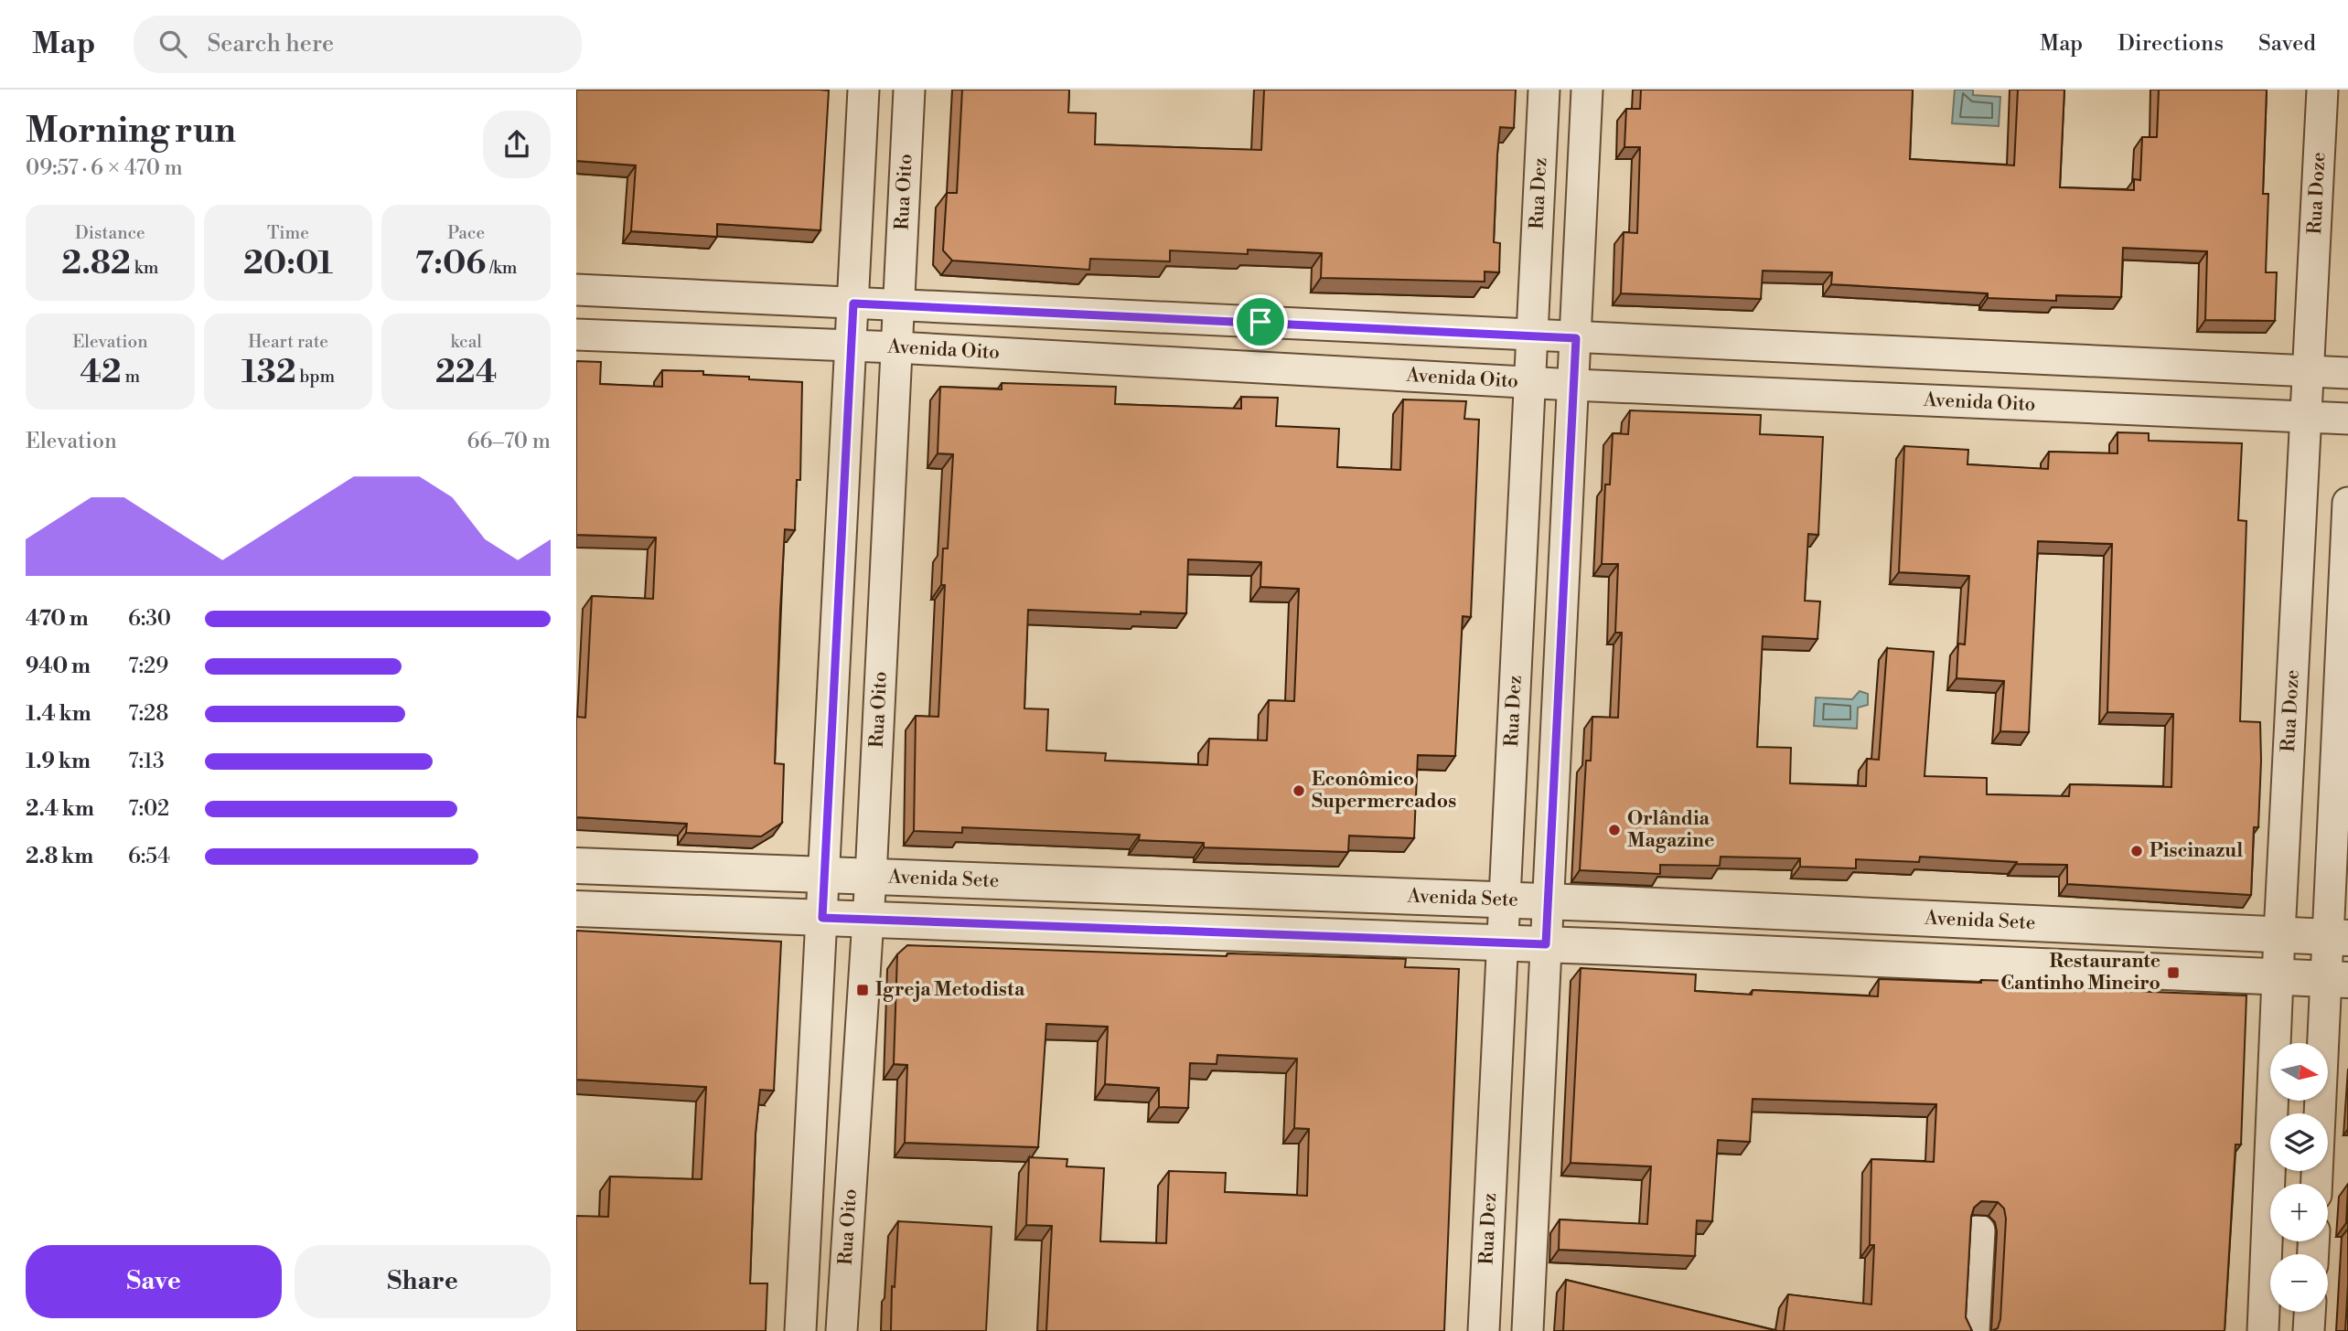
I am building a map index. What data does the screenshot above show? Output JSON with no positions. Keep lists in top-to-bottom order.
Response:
{
  "streets": {
    "street": [
      "Rua Oito",
      "Rua Dez",
      "Rua Doze",
      "Avenida Oito",
      "Avenida Sete"
    ]
  },
  "crossings": [
    ["Rua Oito", "Avenida Oito"],
    ["Rua Oito", "Avenida Sete"],
    ["Rua Dez", "Avenida Oito"],
    ["Rua Dez", "Avenida Sete"],
    ["Rua Doze", "Avenida Oito"],
    ["Rua Doze", "Avenida Sete"]
  ],
  "places": {
    "other": ["Econômico Supermercados", "Orlândia Magazine", "Piscinazul"],
    "transit": ["Restaurante Cantinho Mineiro", "Igreja Metodista"]
  },
  "north": "right",
  "page": {
    "header": "Map",
    "search": "Search here",
    "nav": ["Map", "Directions", "Saved"],
    "heading": ["Morning run", "09:57 · 6 × 470 m"],
    "stats": [
      ["Distance", "2.82 km"],
      ["Time", "20:01"],
      ["Pace", "7:06 /km"],
      ["Elevation", "42 m"],
      ["Heart rate", "132 bpm"],
      ["kcal", "224"]
    ],
    "chart": ["Elevation", "66–70 m"],
    "list": [
      {
        "name": "470 m",
        "note": "6:30"
      },
      {
        "name": "940 m",
        "note": "7:29"
      },
      {
        "name": "1.4 km",
        "note": "7:28"
      },
      {
        "name": "1.9 km",
        "note": "7:13"
      },
      {
        "name": "2.4 km",
        "note": "7:02"
      },
      {
        "name": "2.8 km",
        "note": "6:54"
      }
    ],
    "map_buttons": ["+", "−"],
    "buttons": ["Save", "Share"]
  }
}
